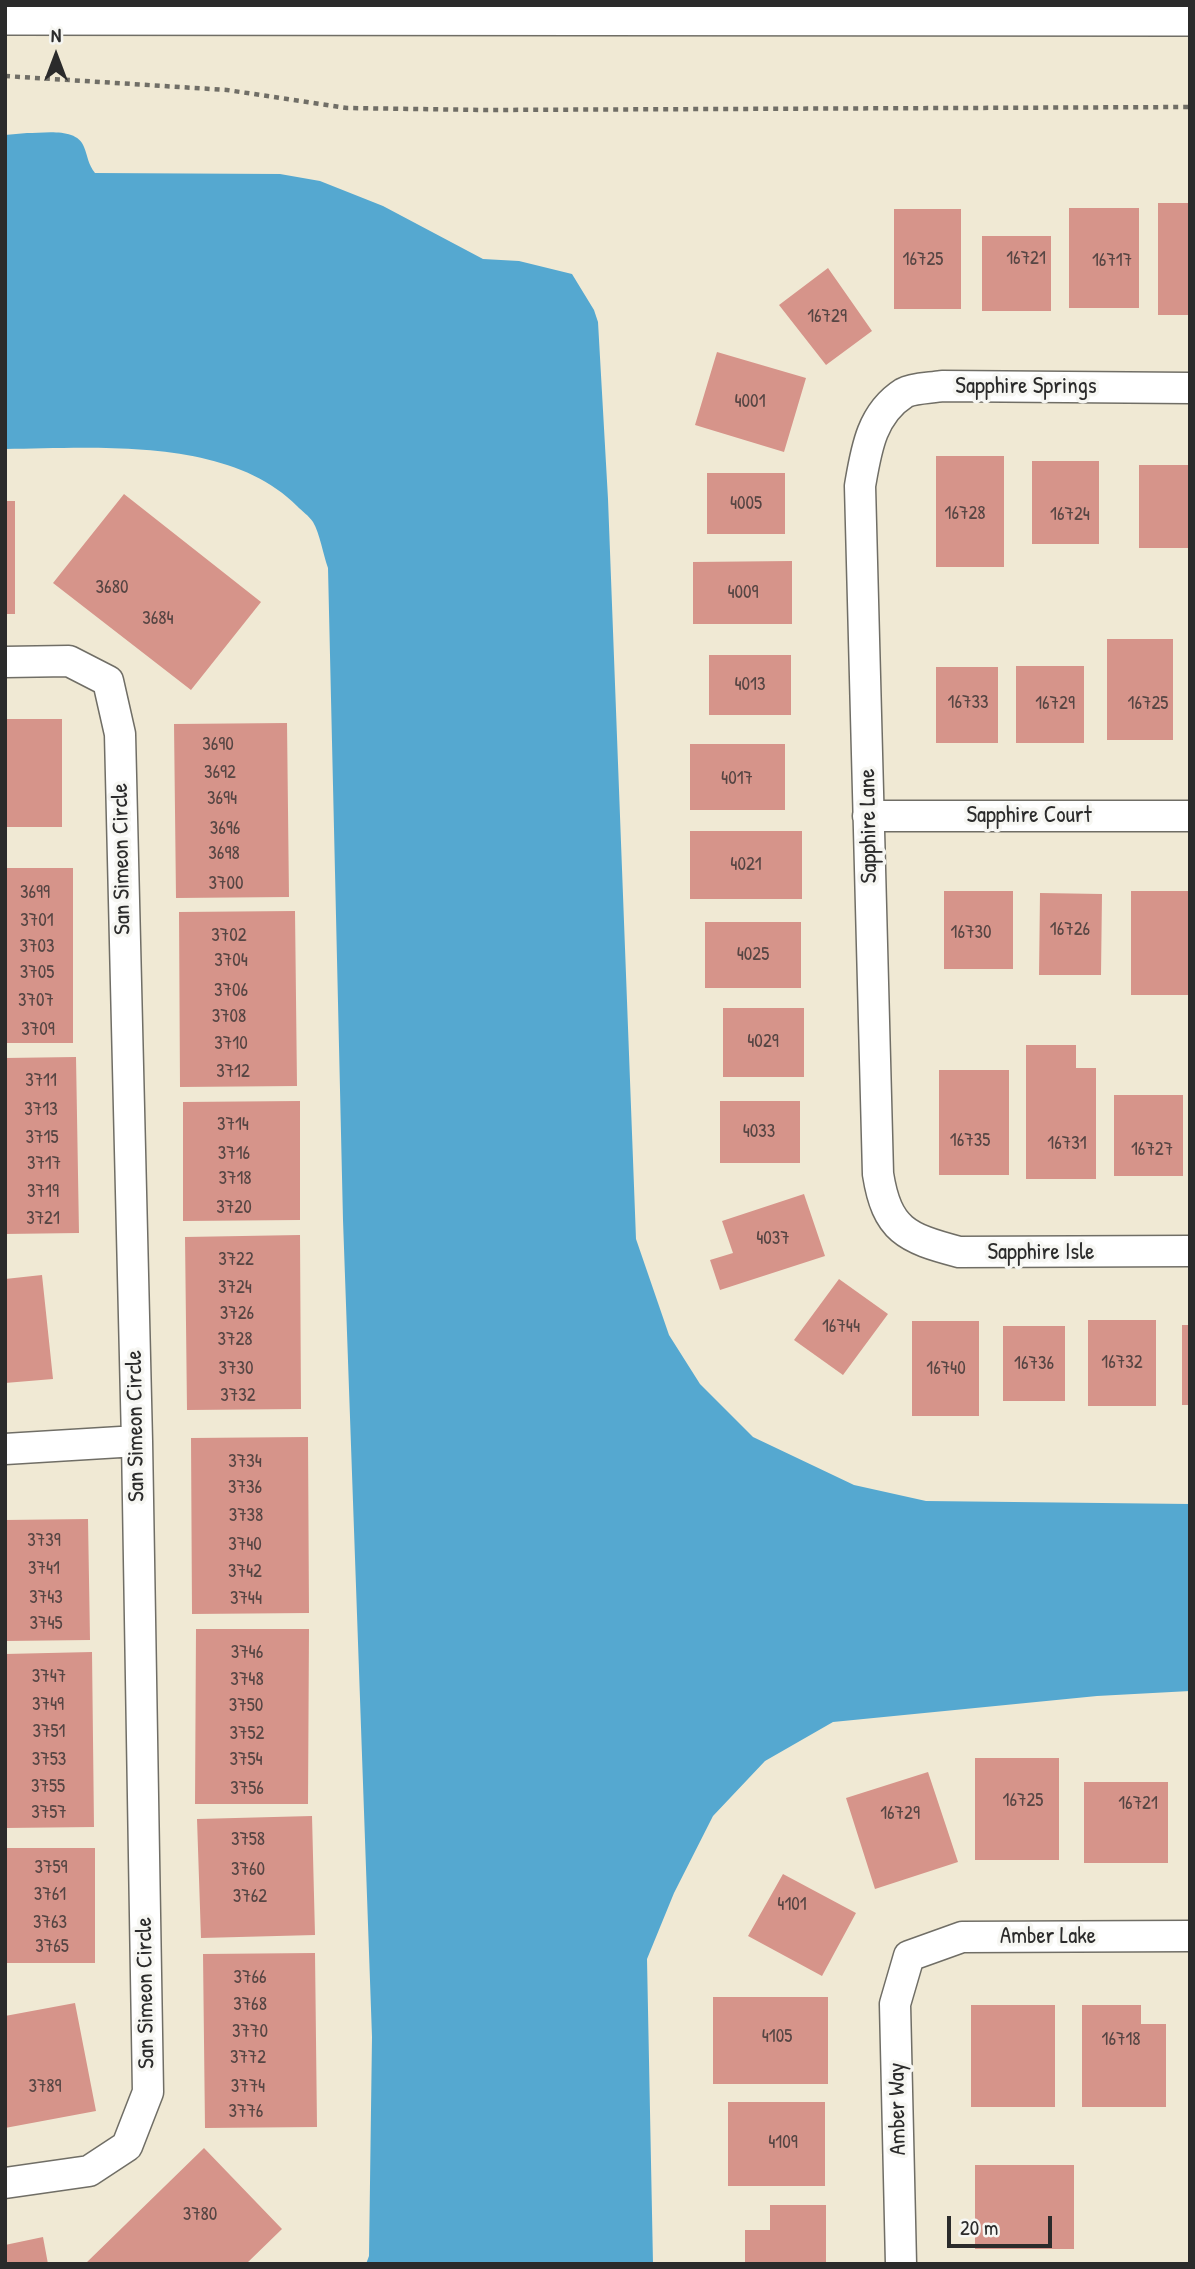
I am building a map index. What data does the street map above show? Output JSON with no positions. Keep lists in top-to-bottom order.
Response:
{
  "streets": {
    "street": [
      "Sapphire Springs",
      "Sapphire Court",
      "Sapphire Lane",
      "San Simeon Circle",
      "Sapphire Isle",
      "Amber Lake",
      "Amber Way"
    ]
  },
  "crossings": [
    ["Sapphire Springs", "Sapphire Lane"],
    ["Sapphire Court", "Sapphire Lane"],
    ["Sapphire Lane", "Sapphire Isle"],
    ["Amber Lake", "Amber Way"]
  ],
  "house_numbers": [
    "16721",
    "16725",
    "16717",
    "16729",
    "4001",
    "4005",
    "16728",
    "16724",
    "3680",
    "4009",
    "3684",
    "4013",
    "16733",
    "16729",
    "16725",
    "3690",
    "3692",
    "4017",
    "3694",
    "3696",
    "3698",
    "4021",
    "3700",
    "3699",
    "3701",
    "16726",
    "16730",
    "3702",
    "3703",
    "4025",
    "3704",
    "3705",
    "3706",
    "3707",
    "3708",
    "3709",
    "4029",
    "3710",
    "3712",
    "3711",
    "3713",
    "3714",
    "4033",
    "3715",
    "16735",
    "16731",
    "16727",
    "3716",
    "3717",
    "3718",
    "3719",
    "3720",
    "3721",
    "4037",
    "3722",
    "3724",
    "3726",
    "16744",
    "3728",
    "16732",
    "16736",
    "3730",
    "16740",
    "3732",
    "3734",
    "3736",
    "3738",
    "3739",
    "3740",
    "3741",
    "3742",
    "3743",
    "3744",
    "3745",
    "3746",
    "3747",
    "3748",
    "3749",
    "3750",
    "3751",
    "3752",
    "3753",
    "3754",
    "3755",
    "3756",
    "16725",
    "16721",
    "3757",
    "16729",
    "3758",
    "3759",
    "3760",
    "3761",
    "3762",
    "4101",
    "3763",
    "3765",
    "3766",
    "3768",
    "3770",
    "4105",
    "16718",
    "3772",
    "3789",
    "3774",
    "3776",
    "4109",
    "3780"
  ],
  "scale_bar": "20 m",
  "north": "top"
}
